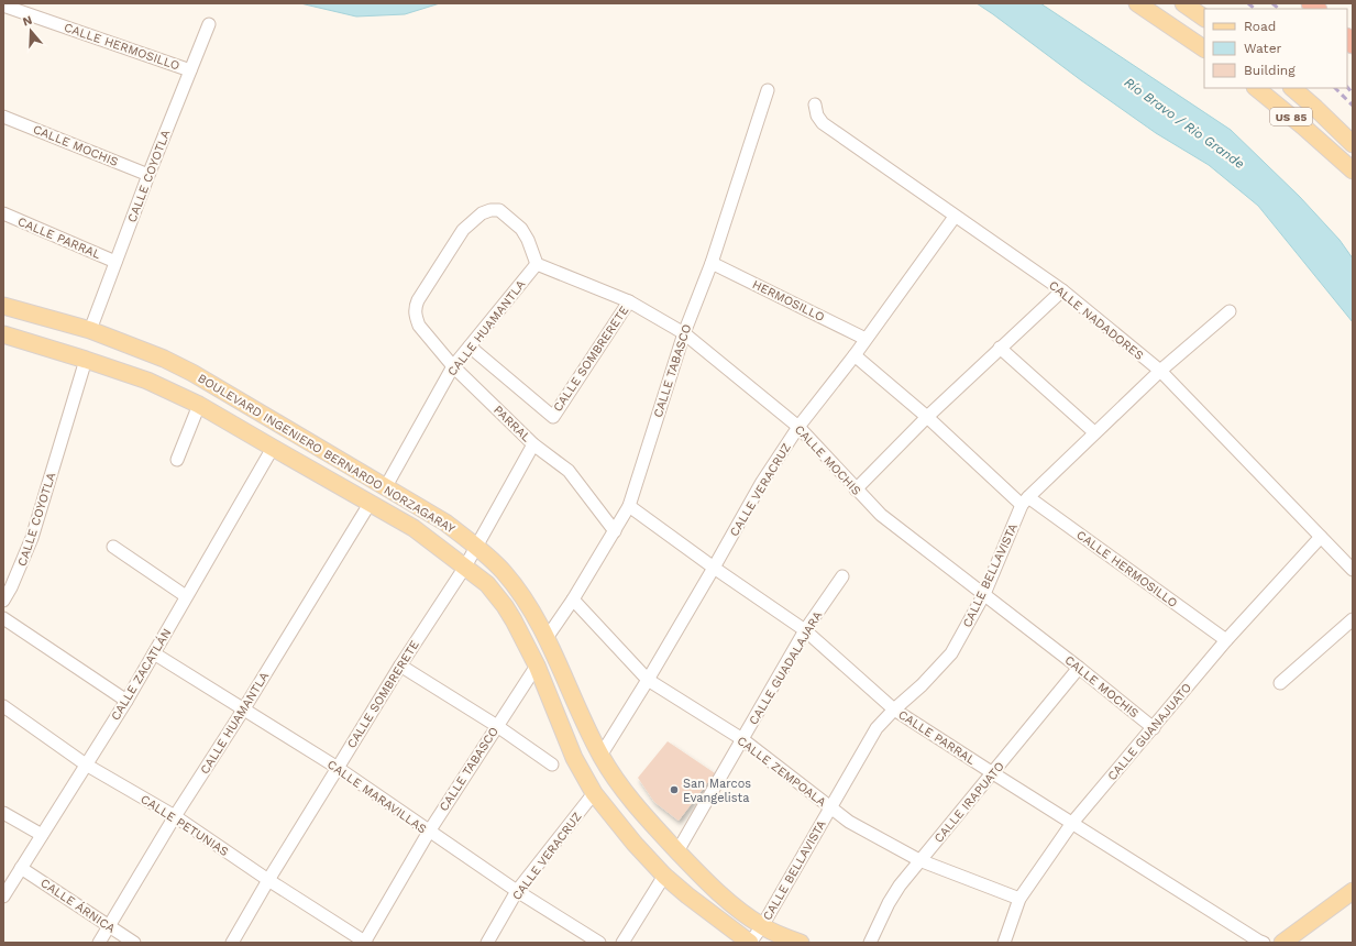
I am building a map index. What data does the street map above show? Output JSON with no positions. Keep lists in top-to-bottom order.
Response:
{
  "streets": {
    "main road": ["US 85", "BOULEVARD INGENIERO BERNARDO NORZAGARAY"],
    "street": [
      "CALLE HERMOSILLO",
      "CALLE MOCHIS",
      "CALLE COYOTLA",
      "CALLE PARRAL",
      "HERMOSILLO",
      "CALLE NADADORES",
      "CALLE HUAMANTLA",
      "CALLE SOMBRERETE",
      "CALLE TABASCO",
      "PARRAL",
      "CALLE VERACRUZ",
      "CALLE BELLAVISTA",
      "CALLE GUADALAJARA",
      "CALLE ZACATLÁN",
      "CALLE GUANAJUATO",
      "CALLE ZEMPOALA",
      "CALLE MARAVILLAS",
      "CALLE IRAPUATO",
      "CALLE PETUNIAS",
      "CALLE ÁRNICA"
    ]
  },
  "crossings": [
    ["CALLE HERMOSILLO", "CALLE COYOTLA"],
    ["CALLE HERMOSILLO", "CALLE VERACRUZ"],
    ["CALLE HERMOSILLO", "CALLE BELLAVISTA"],
    ["CALLE HERMOSILLO", "CALLE GUANAJUATO"],
    ["CALLE MOCHIS", "CALLE COYOTLA"],
    ["CALLE MOCHIS", "CALLE HUAMANTLA"],
    ["CALLE MOCHIS", "CALLE SOMBRERETE"],
    ["CALLE MOCHIS", "CALLE TABASCO"],
    ["CALLE MOCHIS", "PARRAL"],
    ["CALLE MOCHIS", "CALLE VERACRUZ"],
    ["CALLE MOCHIS", "CALLE BELLAVISTA"],
    ["CALLE MOCHIS", "CALLE GUANAJUATO"],
    ["CALLE MOCHIS", "CALLE IRAPUATO"],
    ["CALLE COYOTLA", "CALLE PARRAL"],
    ["CALLE COYOTLA", "BOULEVARD INGENIERO BERNARDO NORZAGARAY"],
    ["CALLE PARRAL", "CALLE TABASCO"],
    ["CALLE PARRAL", "CALLE VERACRUZ"],
    ["CALLE PARRAL", "CALLE BELLAVISTA"],
    ["CALLE PARRAL", "CALLE GUADALAJARA"],
    ["CALLE PARRAL", "CALLE GUANAJUATO"],
    ["CALLE PARRAL", "CALLE IRAPUATO"],
    ["HERMOSILLO", "CALLE TABASCO"],
    ["HERMOSILLO", "CALLE VERACRUZ"],
    ["CALLE NADADORES", "CALLE VERACRUZ"],
    ["CALLE NADADORES", "CALLE BELLAVISTA"],
    ["CALLE NADADORES", "CALLE GUANAJUATO"],
    ["CALLE HUAMANTLA", "CALLE SOMBRERETE"],
    ["CALLE HUAMANTLA", "PARRAL"],
    ["CALLE HUAMANTLA", "BOULEVARD INGENIERO BERNARDO NORZAGARAY"],
    ["CALLE HUAMANTLA", "CALLE MARAVILLAS"],
    ["CALLE HUAMANTLA", "CALLE PETUNIAS"],
    ["CALLE HUAMANTLA", "CALLE ÁRNICA"],
    ["CALLE SOMBRERETE", "PARRAL"],
    ["CALLE SOMBRERETE", "BOULEVARD INGENIERO BERNARDO NORZAGARAY"],
    ["CALLE SOMBRERETE", "CALLE MARAVILLAS"],
    ["CALLE SOMBRERETE", "CALLE PETUNIAS"],
    ["CALLE TABASCO", "PARRAL"],
    ["CALLE TABASCO", "BOULEVARD INGENIERO BERNARDO NORZAGARAY"],
    ["CALLE TABASCO", "CALLE ZEMPOALA"],
    ["CALLE TABASCO", "CALLE MARAVILLAS"],
    ["CALLE TABASCO", "CALLE PETUNIAS"],
    ["BOULEVARD INGENIERO BERNARDO NORZAGARAY", "CALLE VERACRUZ"],
    ["BOULEVARD INGENIERO BERNARDO NORZAGARAY", "CALLE BELLAVISTA"],
    ["BOULEVARD INGENIERO BERNARDO NORZAGARAY", "CALLE GUADALAJARA"],
    ["BOULEVARD INGENIERO BERNARDO NORZAGARAY", "CALLE ZACATLÁN"],
    ["CALLE VERACRUZ", "CALLE ZEMPOALA"],
    ["CALLE VERACRUZ", "CALLE MARAVILLAS"],
    ["CALLE BELLAVISTA", "CALLE ZEMPOALA"],
    ["CALLE GUADALAJARA", "CALLE ZEMPOALA"],
    ["CALLE ZACATLÁN", "CALLE MARAVILLAS"],
    ["CALLE ZACATLÁN", "CALLE PETUNIAS"],
    ["CALLE ZACATLÁN", "CALLE ÁRNICA"],
    ["CALLE GUANAJUATO", "CALLE ZEMPOALA"],
    ["CALLE ZEMPOALA", "CALLE IRAPUATO"]
  ],
  "water": ["Río Bravo / Rio Grande"],
  "places": ["San Marcos Evangelista"],
  "legend": ["Road", "Water", "Building"],
  "north": "top"
}
